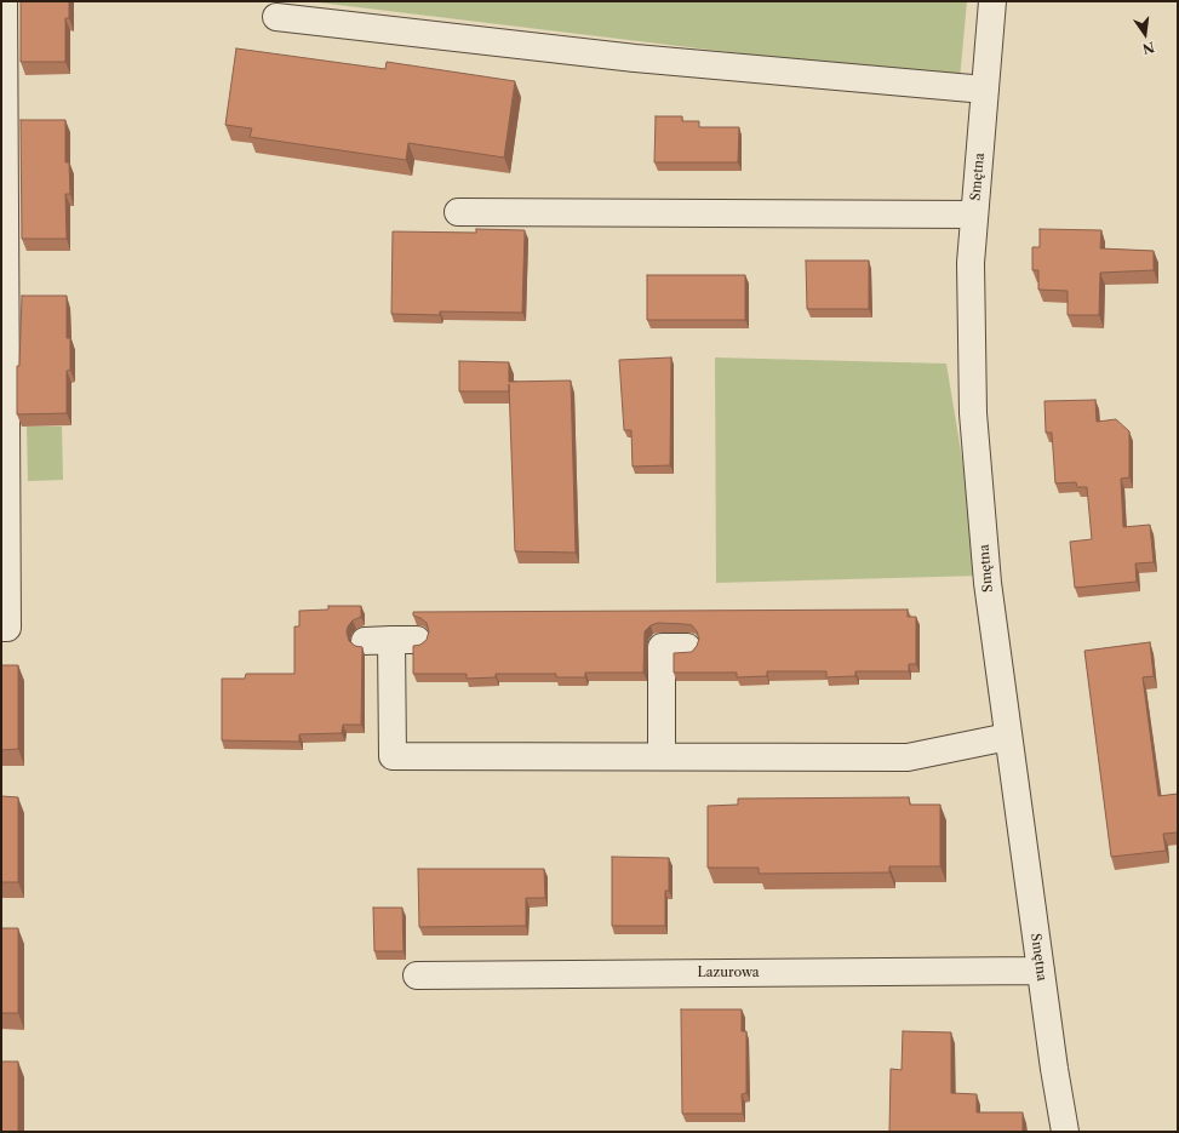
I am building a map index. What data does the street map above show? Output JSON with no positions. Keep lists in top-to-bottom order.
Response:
{
  "streets": {
    "street": ["Smętna", "Lazurowa"]
  },
  "crossings": [
    ["Smętna", "Lazurowa"]
  ],
  "north": "bottom"
}
